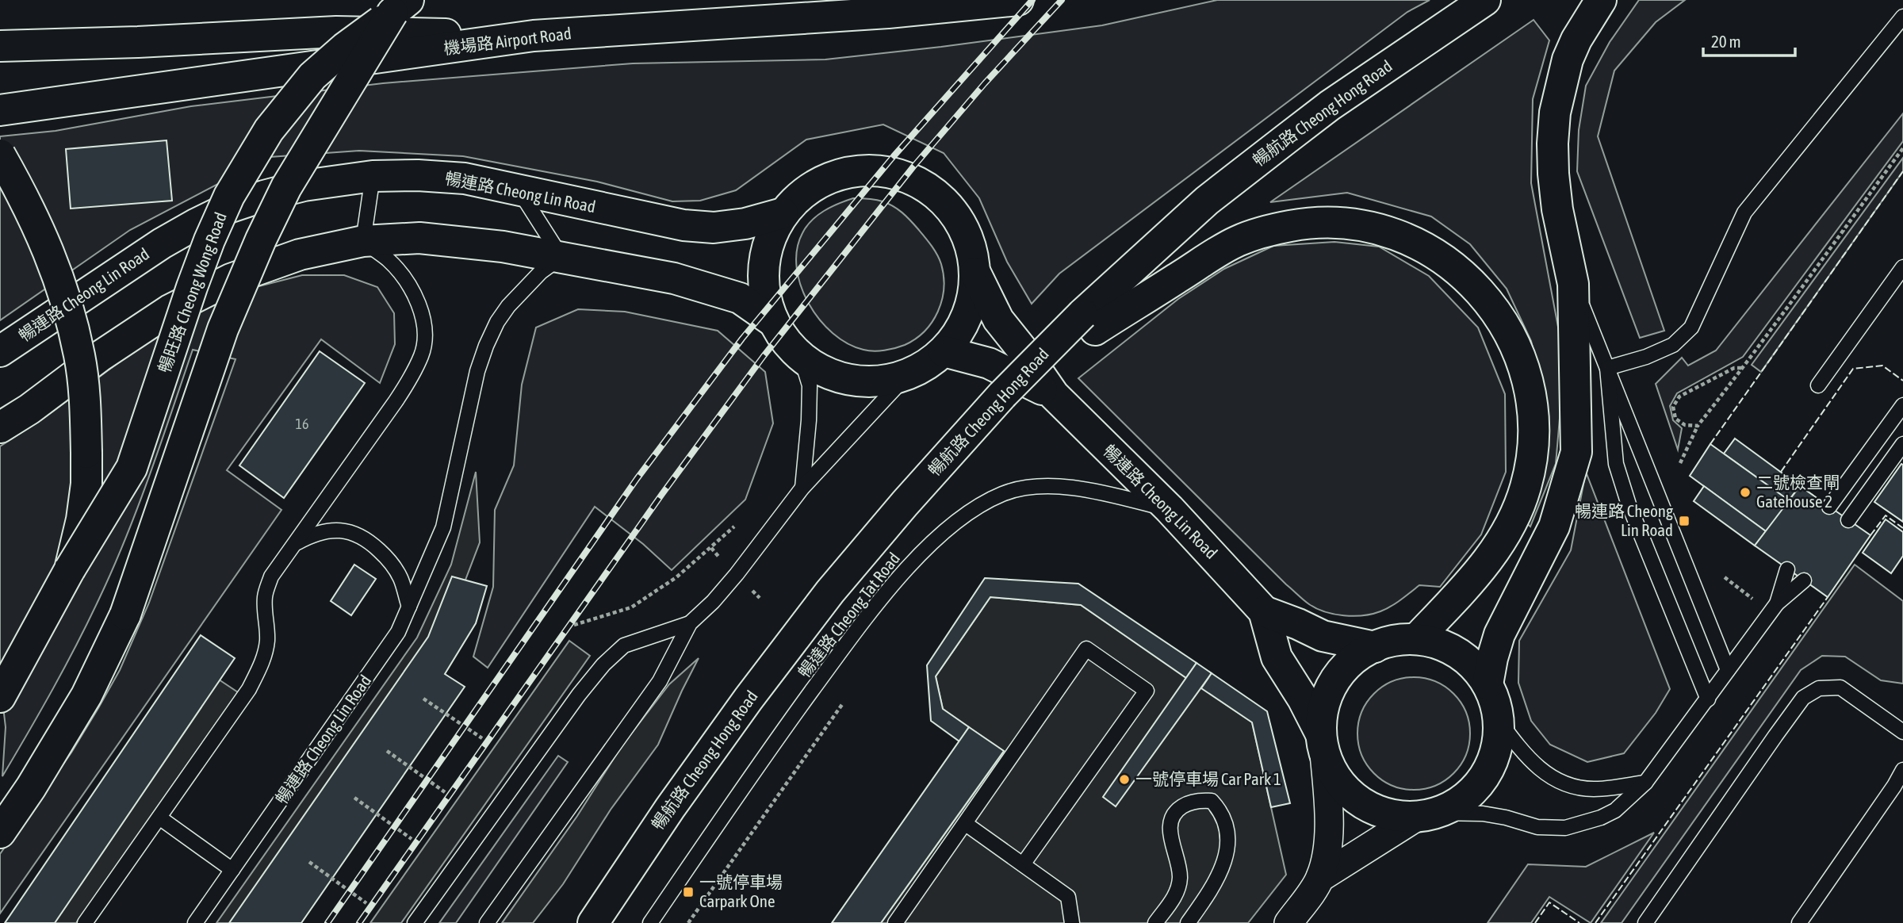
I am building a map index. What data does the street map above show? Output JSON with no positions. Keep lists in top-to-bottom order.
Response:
{
  "streets": {
    "street": [
      "機場路 Airport Road",
      "暢航路 Cheong Hong Road",
      "暢連路 Cheong Lin Road",
      "暢旺路 Cheong Wong Road"
    ],
    "lane": ["暢達路 Cheong Tat Road"]
  },
  "crossings": [
    ["暢連路 Cheong Lin Road", "暢達路 Cheong Tat Road"]
  ],
  "places": {
    "other": ["二號檢查閘 Gatehouse 2", "一號停車場 Car Park 1"],
    "transit": ["暢連路 Cheong Lin Road", "一號停車場 Carpark One"]
  },
  "house_numbers": ["16"],
  "scale_bar": "20 m"
}
